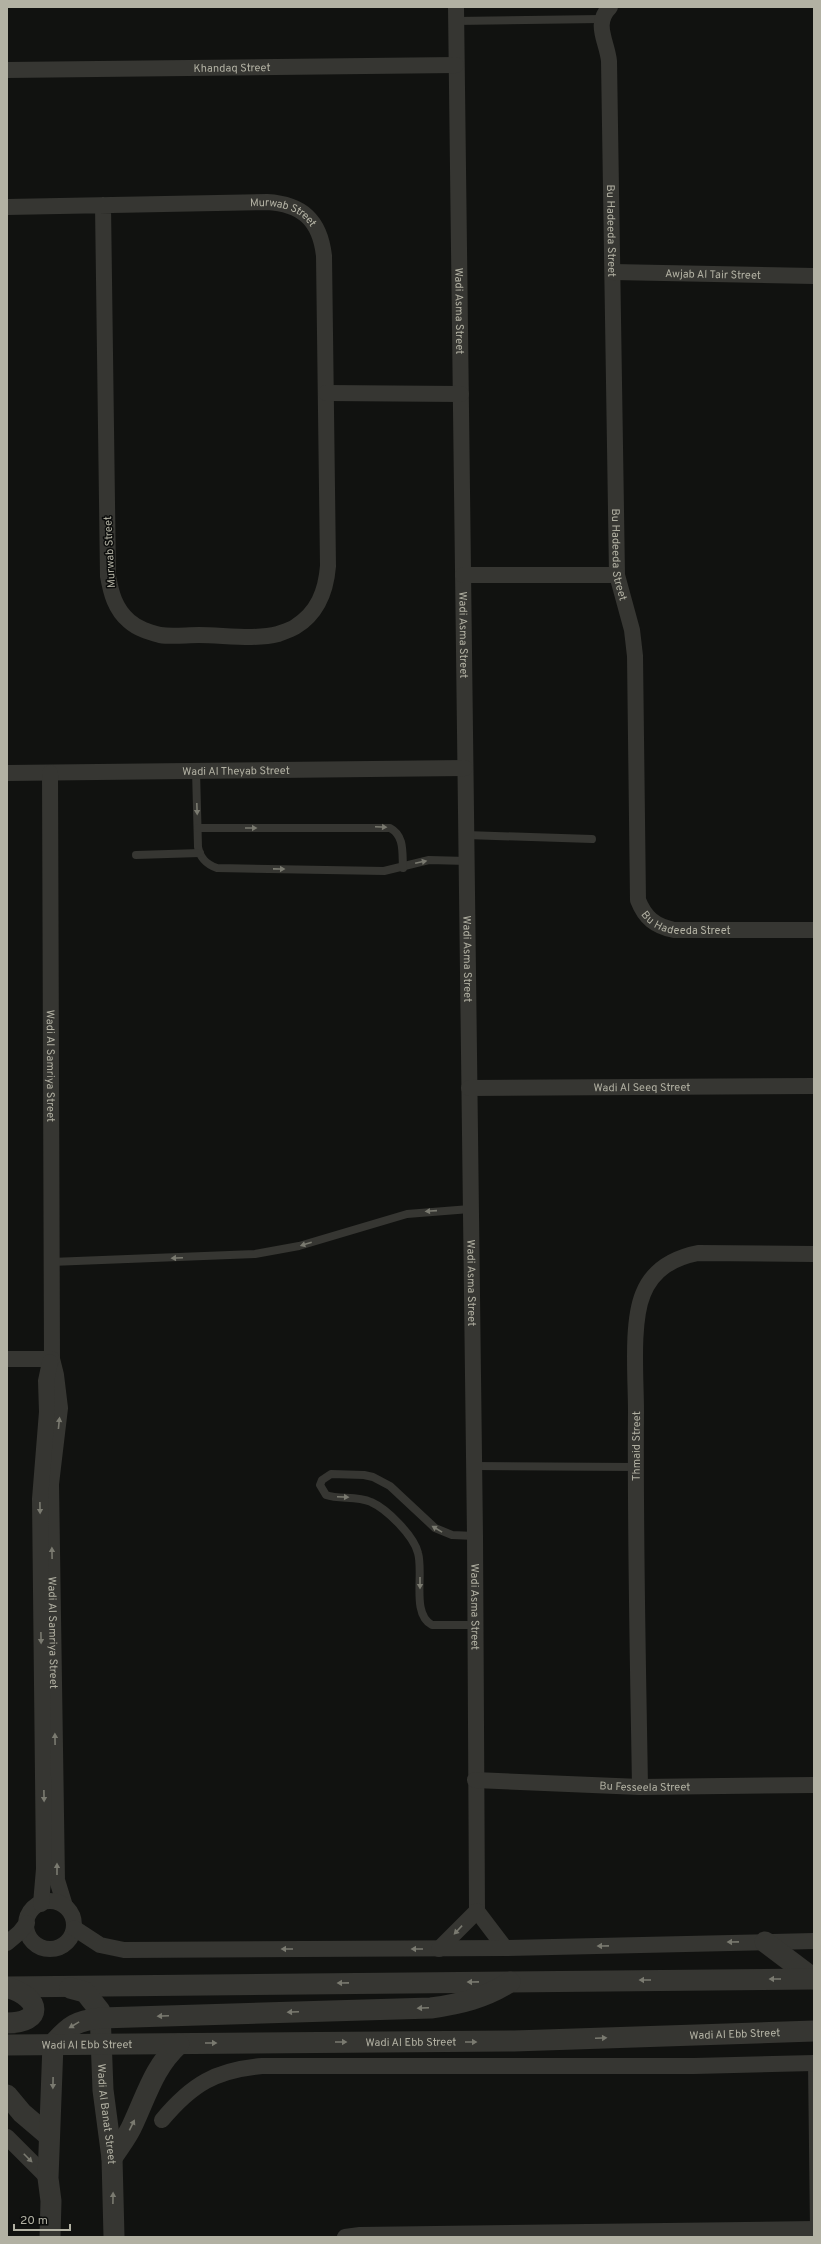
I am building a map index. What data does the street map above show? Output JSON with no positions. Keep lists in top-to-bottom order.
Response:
{
  "streets": {
    "street": [
      "Khandaq Street",
      "Murwab Street",
      "Bu Hadeeda Street",
      "Awjab Al Tair Street",
      "Wadi Asma Street",
      "Wadi Al Theyab Street",
      "Wadi Al Samriya Street",
      "Wadi Al Seeq Street",
      "Thmaid Street",
      "Bu Fesseela Street",
      "Wadi Al Ebb Street",
      "Wadi Al Banat Street"
    ]
  },
  "crossings": [
    ["Khandaq Street", "Wadi Asma Street"],
    ["Bu Hadeeda Street", "Awjab Al Tair Street"],
    ["Wadi Asma Street", "Wadi Al Theyab Street"],
    ["Wadi Asma Street", "Wadi Al Seeq Street"],
    ["Wadi Asma Street", "Bu Fesseela Street"],
    ["Wadi Al Theyab Street", "Wadi Al Samriya Street"],
    ["Thmaid Street", "Bu Fesseela Street"],
    ["Wadi Al Ebb Street", "Wadi Al Banat Street"]
  ],
  "scale_bar": "20 m"
}
